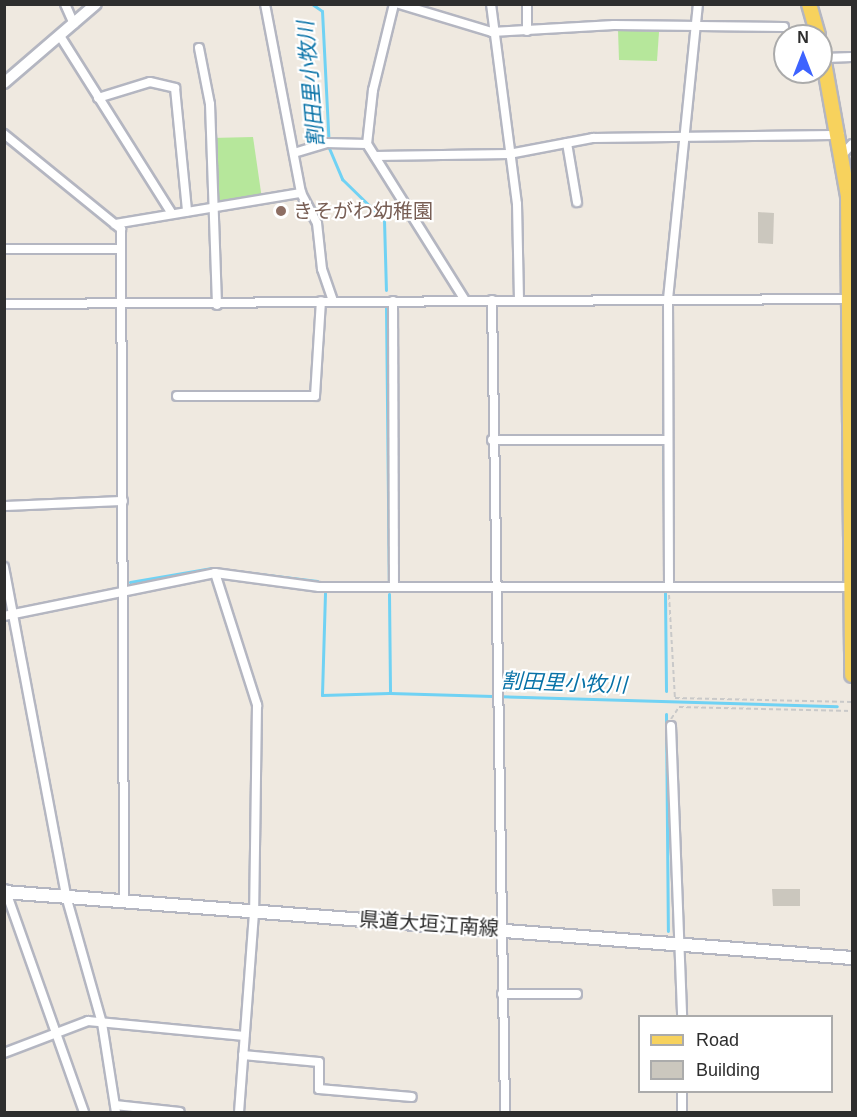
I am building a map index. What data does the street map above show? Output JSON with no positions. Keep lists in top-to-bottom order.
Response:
{
  "streets": {
    "main road": ["県道大垣江南線"]
  },
  "water": ["割田里小牧川"],
  "places": ["きそがわ幼稚園"],
  "legend": ["Road", "Building"],
  "north": "top"
}
